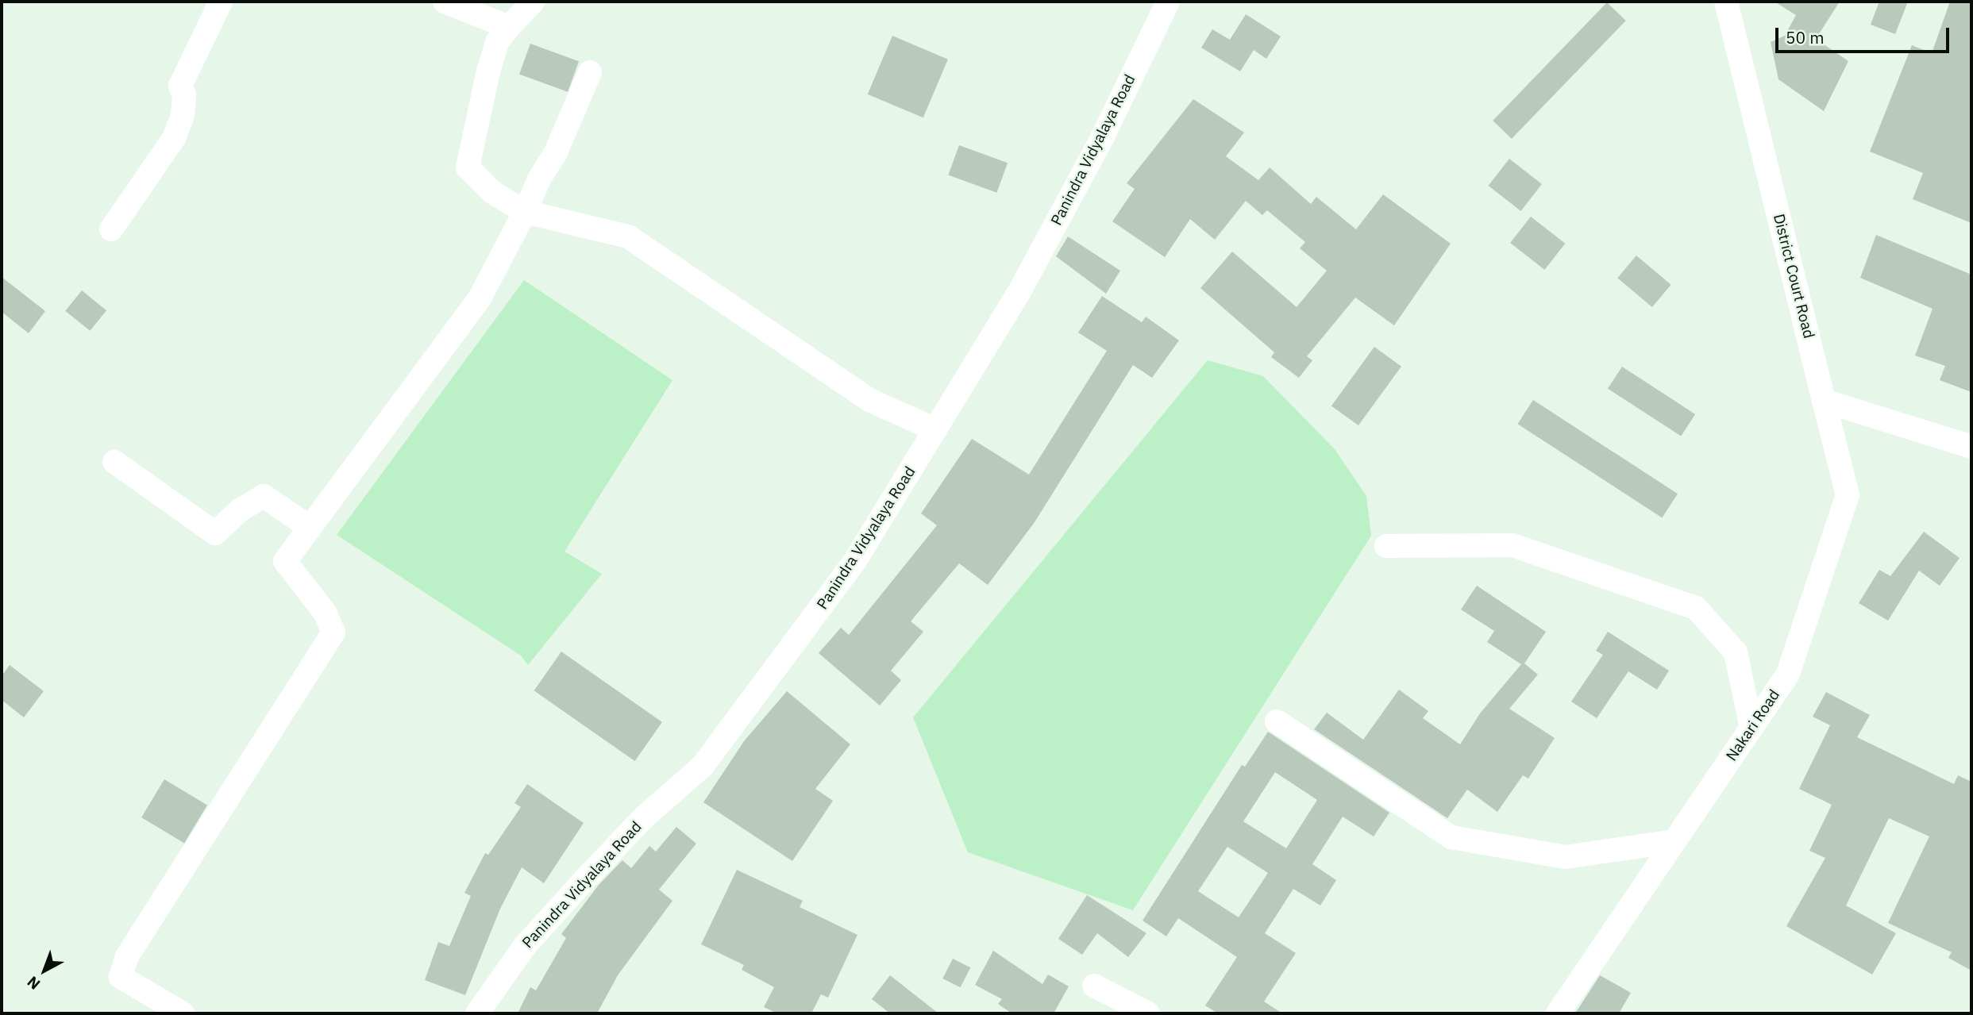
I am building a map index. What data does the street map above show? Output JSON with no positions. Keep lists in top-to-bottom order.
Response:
{
  "streets": {
    "street": ["Panindra Vidyalaya Road", "District Court Road", "Nakari Road"]
  },
  "crossings": [
    ["District Court Road", "Nakari Road"]
  ],
  "scale_bar": "50 m",
  "north": "bottom left"
}
